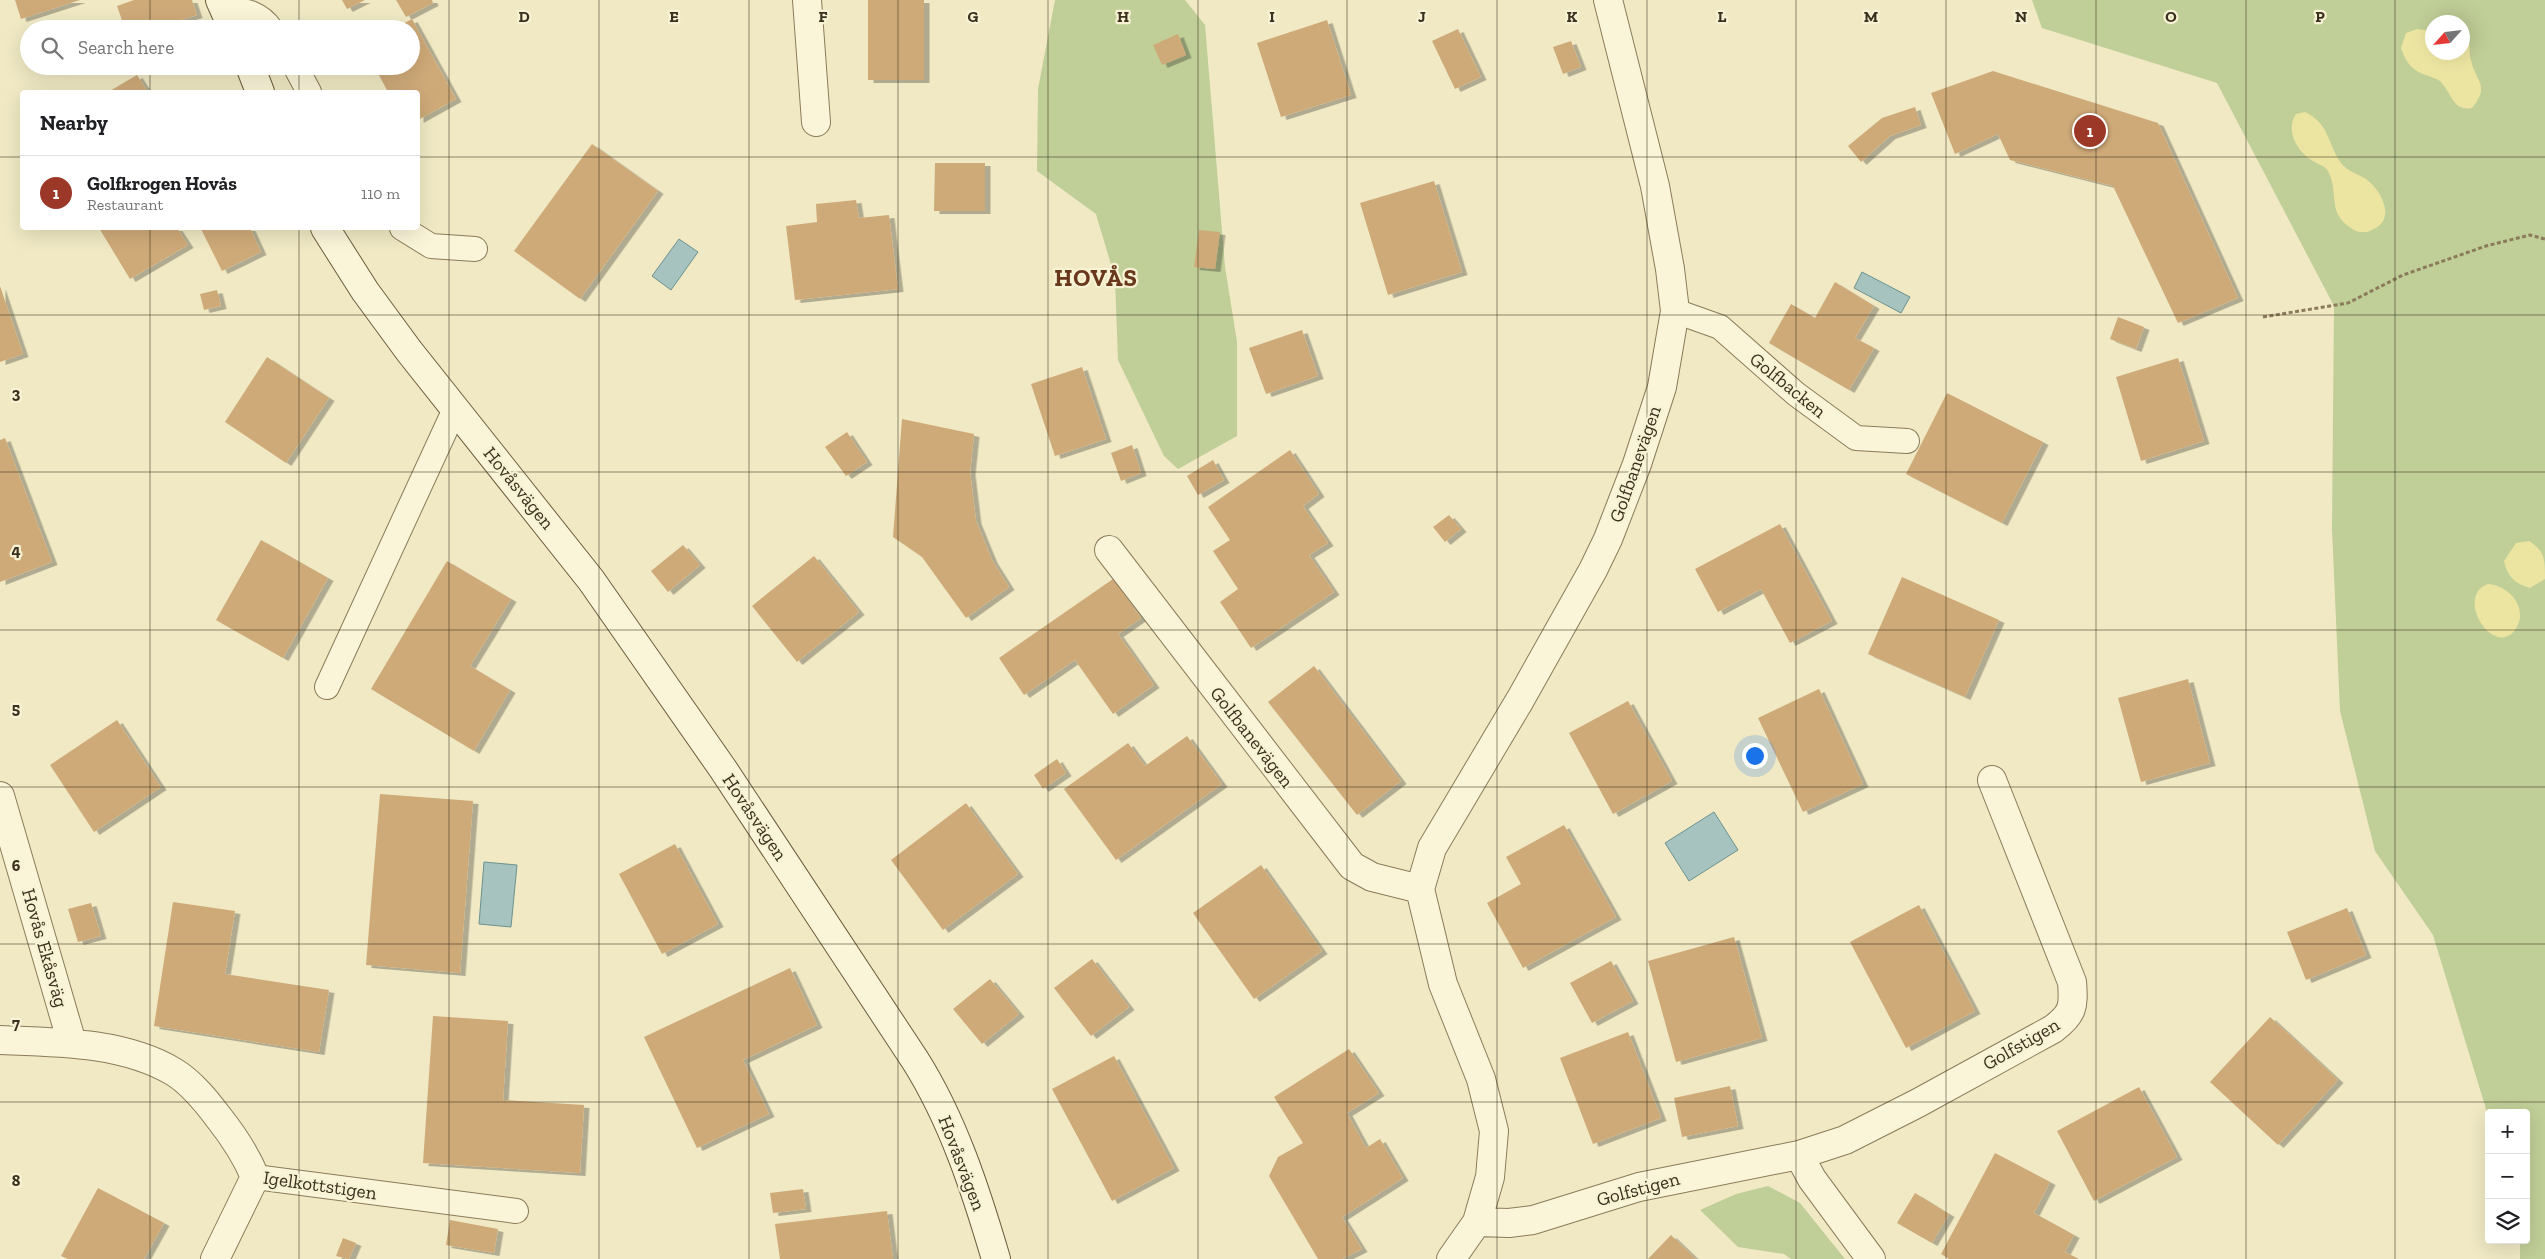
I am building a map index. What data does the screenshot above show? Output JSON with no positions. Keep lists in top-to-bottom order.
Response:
{
  "streets": {
    "street": [
      "Golfbanevägen",
      "Hovåsvägen",
      "Hovås Ekåsväg",
      "Golfstigen",
      "Igelkottstigen"
    ],
    "lane": ["Golfbacken"]
  },
  "crossings": [
    ["Golfbacken", "Golfbanevägen"],
    ["Golfbanevägen", "Golfstigen"],
    ["Hovås Ekåsväg", "Igelkottstigen"]
  ],
  "districts": ["HOVÅS"],
  "north": "bottom left",
  "page": {
    "search": "Search here",
    "heading": "Nearby",
    "pins": "1",
    "list": [
      {
        "mark": "1",
        "name": "Golfkrogen Hovås",
        "note": "Restaurant",
        "value": "110 m"
      }
    ],
    "map_buttons": ["+", "−"]
  },
  "grid": {
    "columns": [
      "D",
      "E",
      "F",
      "G",
      "H",
      "I",
      "J",
      "K",
      "L",
      "M",
      "N",
      "O",
      "P"
    ],
    "rows": [
      "3",
      "4",
      "5",
      "6",
      "7",
      "8"
    ]
  }
}
